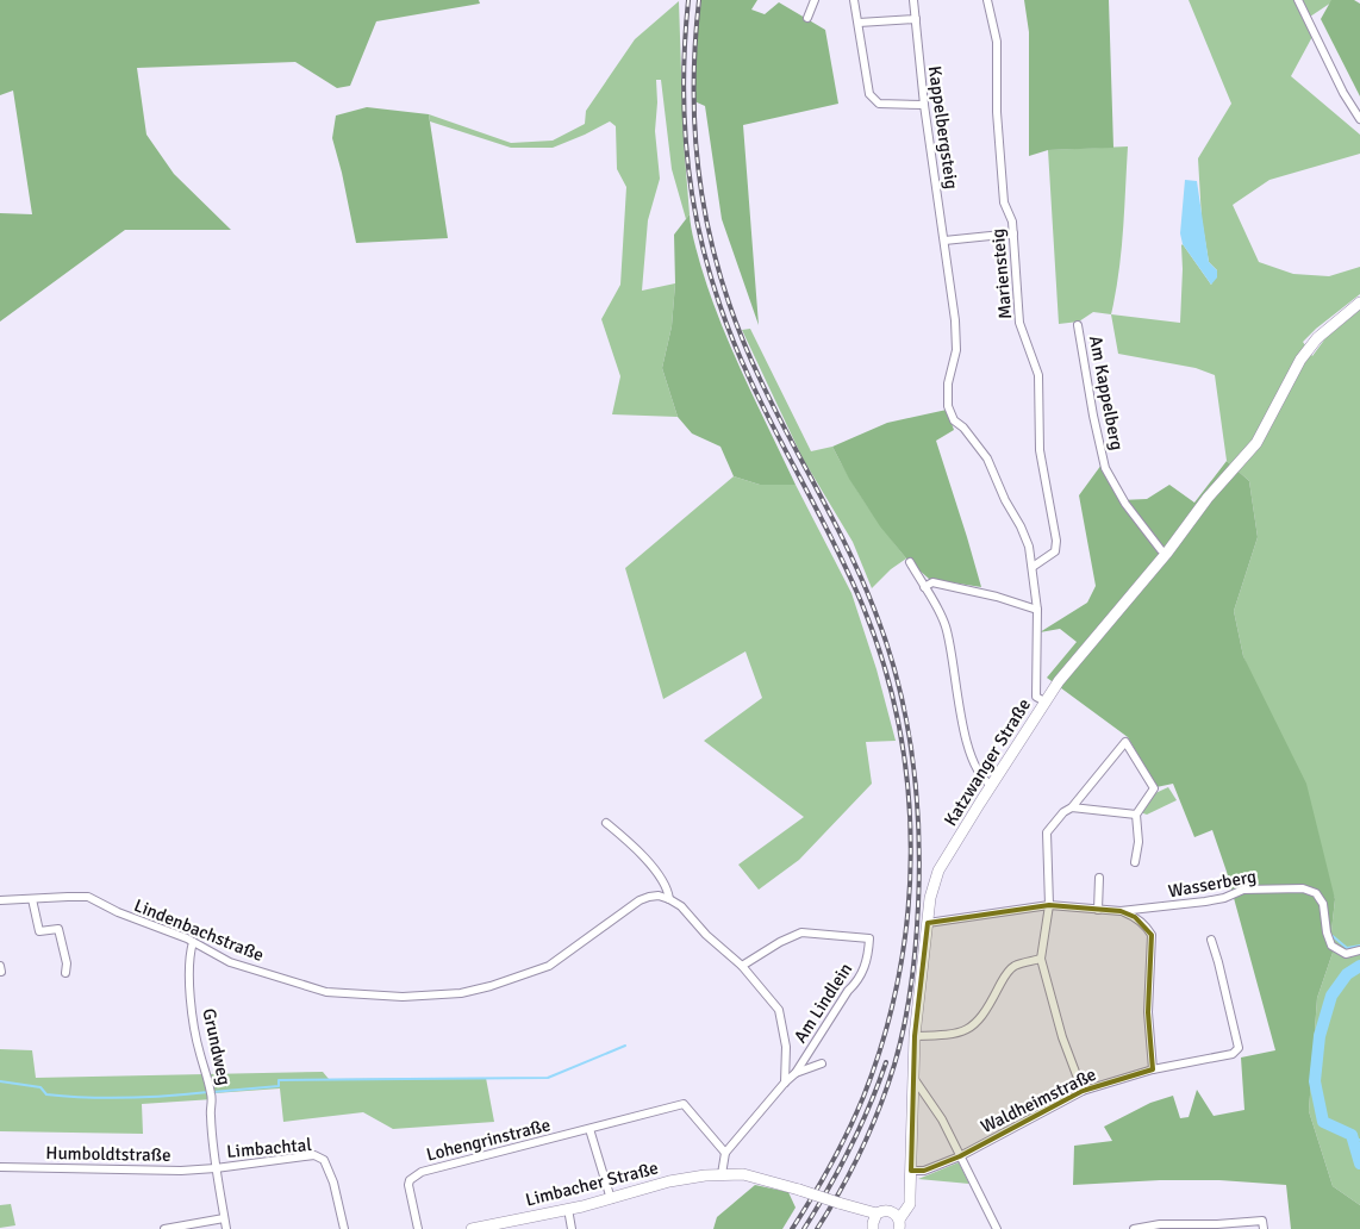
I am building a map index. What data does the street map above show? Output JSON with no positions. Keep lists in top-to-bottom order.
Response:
{
  "streets": {
    "main road": ["Katzwanger Straße", "Limbacher Straße"],
    "street": [
      "Kappelbergsteig",
      "Mariensteig",
      "Am Kappelberg",
      "Wasserberg",
      "Lindenbachstraße",
      "Am Lindlein",
      "Grundweg",
      "Waldheimstraße",
      "Lohengrinstraße",
      "Limbachtal",
      "Humboldtstraße"
    ]
  },
  "crossings": [
    ["Kappelbergsteig", "Mariensteig"],
    ["Kappelbergsteig", "Katzwanger Straße"],
    ["Am Kappelberg", "Katzwanger Straße"],
    ["Katzwanger Straße", "Wasserberg"],
    ["Katzwanger Straße", "Waldheimstraße"],
    ["Katzwanger Straße", "Limbacher Straße"],
    ["Lindenbachstraße", "Grundweg"],
    ["Grundweg", "Limbachtal"],
    ["Grundweg", "Humboldtstraße"],
    ["Limbachtal", "Humboldtstraße"]
  ]
}
